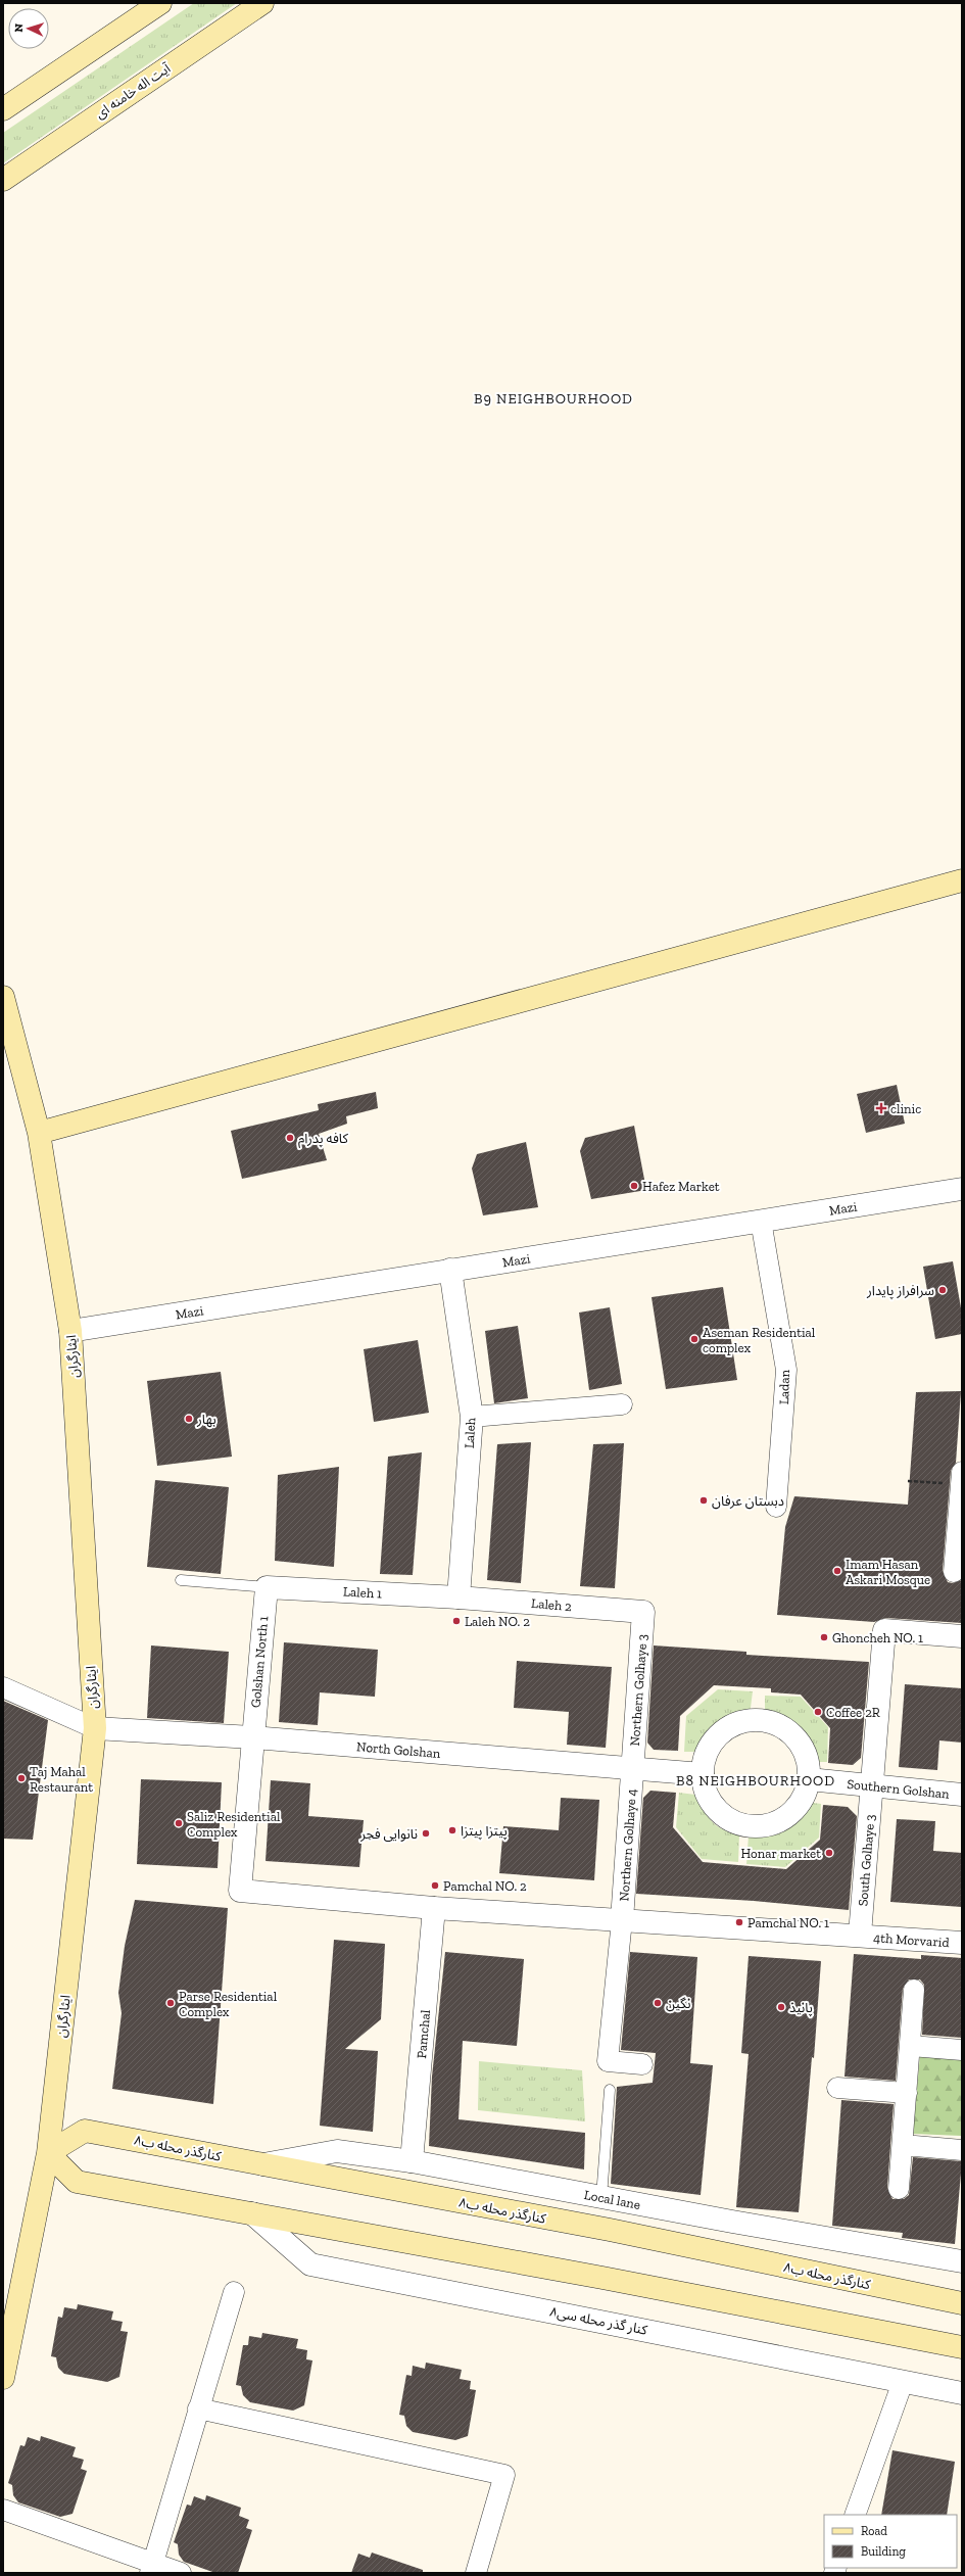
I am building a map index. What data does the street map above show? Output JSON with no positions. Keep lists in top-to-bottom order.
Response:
{
  "streets": {
    "main road": ["آیت اله خامنه ای", "ایثارگران", "کنارگذر محله ب۸"],
    "street": [
      "Mazi",
      "Ladan",
      "Laleh",
      "Laleh 1",
      "Laleh 2",
      "Golshan North 1",
      "Northern Golhaye 3",
      "North Golshan",
      "Southern Golshan",
      "Northern Golhaye 4",
      "South Golhaye 3",
      "4th Morvarid",
      "Pamchal",
      "Local lane",
      "کنار گذر محله سی۸"
    ]
  },
  "crossings": [
    ["Mazi", "ایثارگران"],
    ["Mazi", "Ladan"],
    ["Mazi", "Laleh"],
    ["ایثارگران", "North Golshan"],
    ["ایثارگران", "کنارگذر محله ب۸"],
    ["Laleh", "Laleh 1"],
    ["Laleh", "Laleh 2"],
    ["Laleh 1", "Laleh 2"],
    ["Laleh 1", "Golshan North 1"],
    ["Laleh 2", "Northern Golhaye 3"],
    ["Golshan North 1", "North Golshan"],
    ["Golshan North 1", "4th Morvarid"],
    ["Northern Golhaye 3", "North Golshan"],
    ["Northern Golhaye 3", "Northern Golhaye 4"],
    ["North Golshan", "Southern Golshan"],
    ["North Golshan", "Northern Golhaye 4"],
    ["Southern Golshan", "South Golhaye 3"],
    ["Northern Golhaye 4", "4th Morvarid"],
    ["South Golhaye 3", "4th Morvarid"],
    ["4th Morvarid", "Pamchal"],
    ["Pamchal", "Local lane"],
    ["کنارگذر محله ب۸", "Local lane"]
  ],
  "districts": ["B9 NEIGHBOURHOOD", "B8 NEIGHBOURHOOD"],
  "places": {
    "health": ["clinic"],
    "other": [
      "کافه پدرام",
      "Hafez Market",
      "سرافراز پایدار",
      "Aseman Residential complex",
      "بهار",
      "دبستان عرفان",
      "Imam Hasan Askari Mosque",
      "Laleh NO. 2",
      "Ghoncheh NO. 1",
      "Coffee 2R",
      "Taj Mahal Restaurant",
      "Saliz Residential Complex",
      "پیتزا پیتزا",
      "نانوایی فجر",
      "Honar market",
      "Pamchal NO. 2",
      "Pamchal NO. 1",
      "Parse Residential Complex",
      "نگین",
      "پانیذ"
    ]
  },
  "legend": ["Road", "Building"],
  "north": "left"
}
